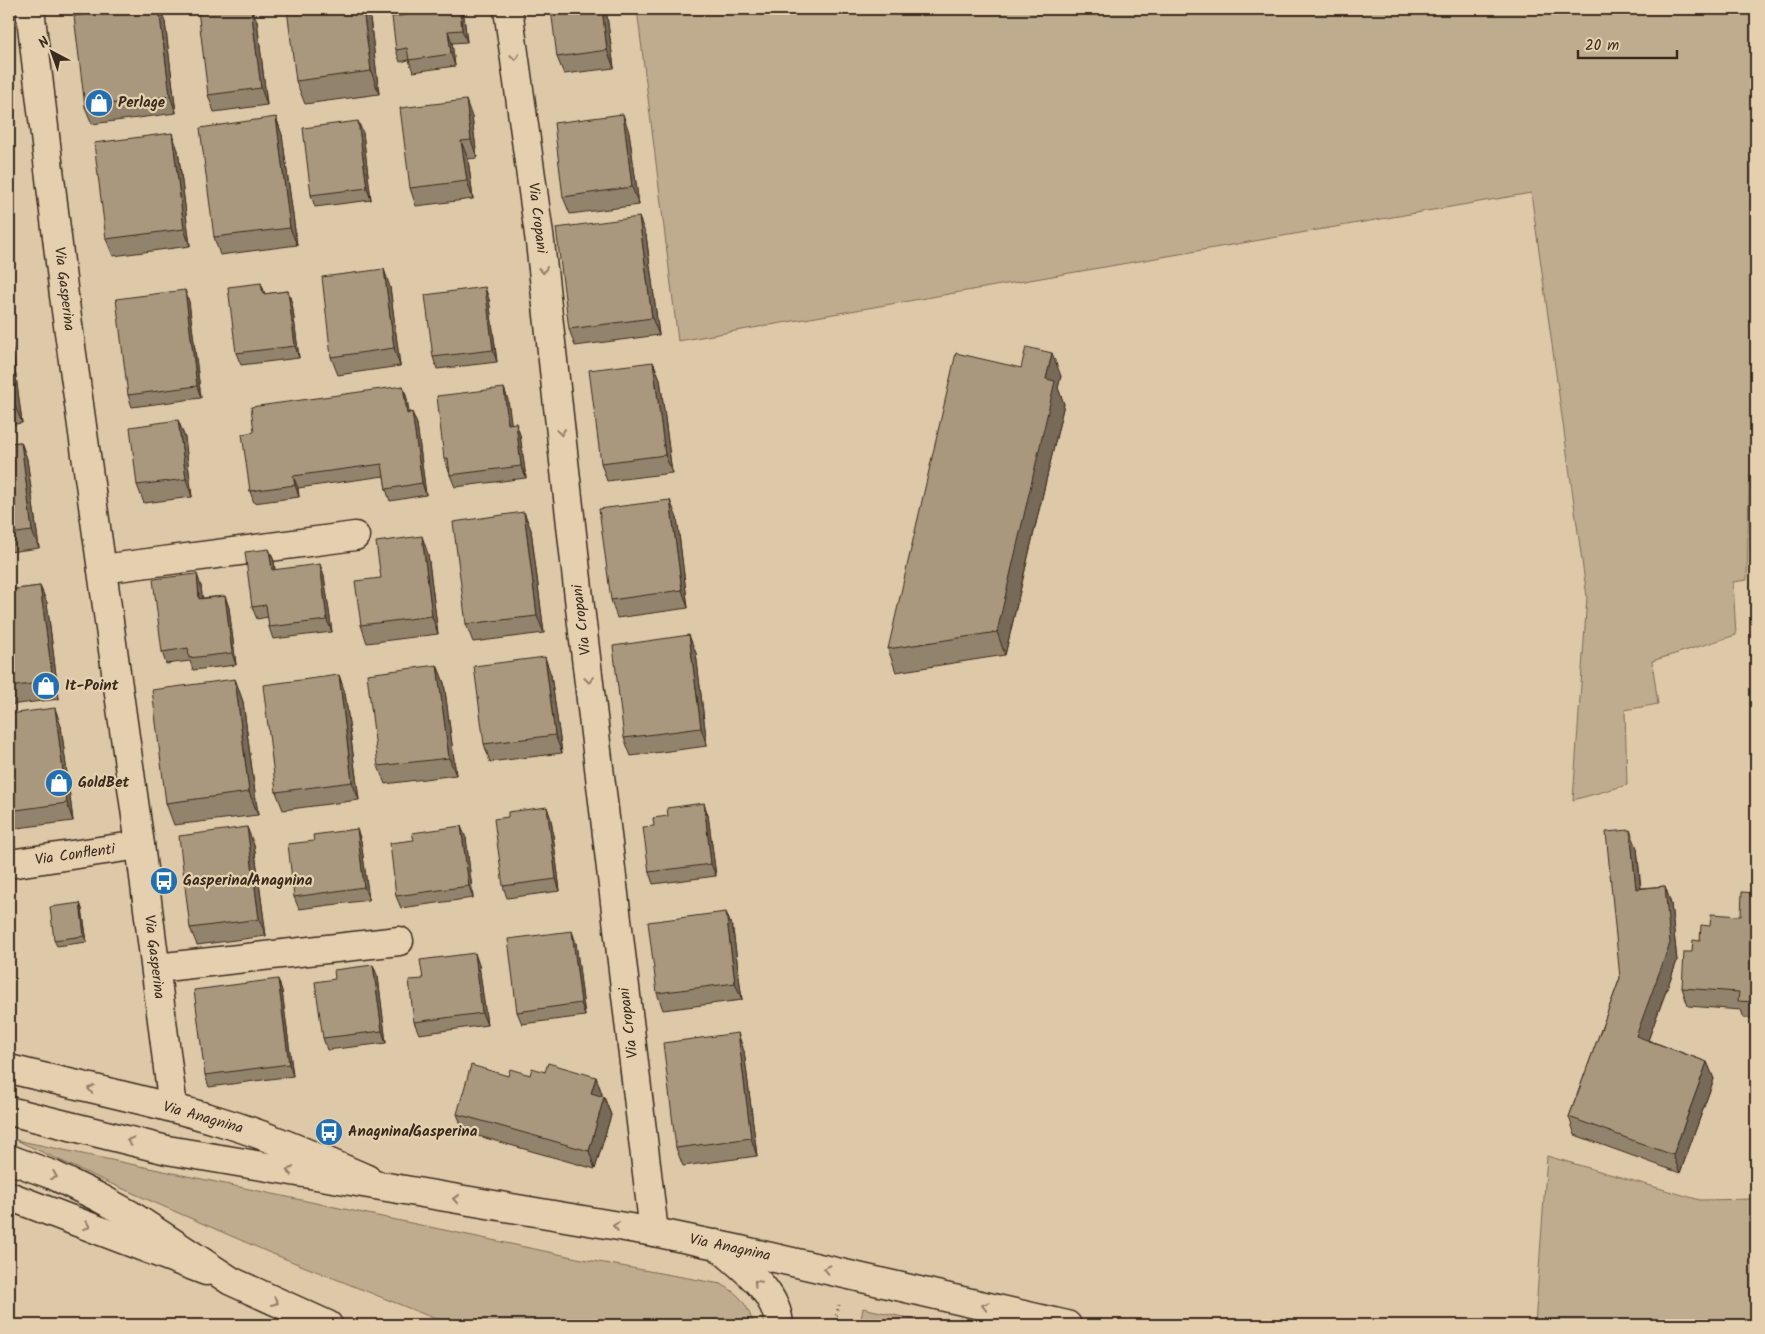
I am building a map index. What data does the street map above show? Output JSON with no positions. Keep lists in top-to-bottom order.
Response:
{
  "streets": {
    "street": [
      "Via Cropani",
      "Via Gasperina",
      "Via Conflenti",
      "Via Anagnina"
    ]
  },
  "crossings": [
    ["Via Cropani", "Via Anagnina"],
    ["Via Gasperina", "Via Conflenti"],
    ["Via Gasperina", "Via Anagnina"]
  ],
  "one_way": ["Via Cropani"],
  "places": {
    "shop": ["Perlage", "It-Point", "GoldBet"],
    "bus stop": ["Gasperina/Anagnina", "Anagnina/Gasperina"]
  },
  "scale_bar": "20 m",
  "north": "top left"
}
